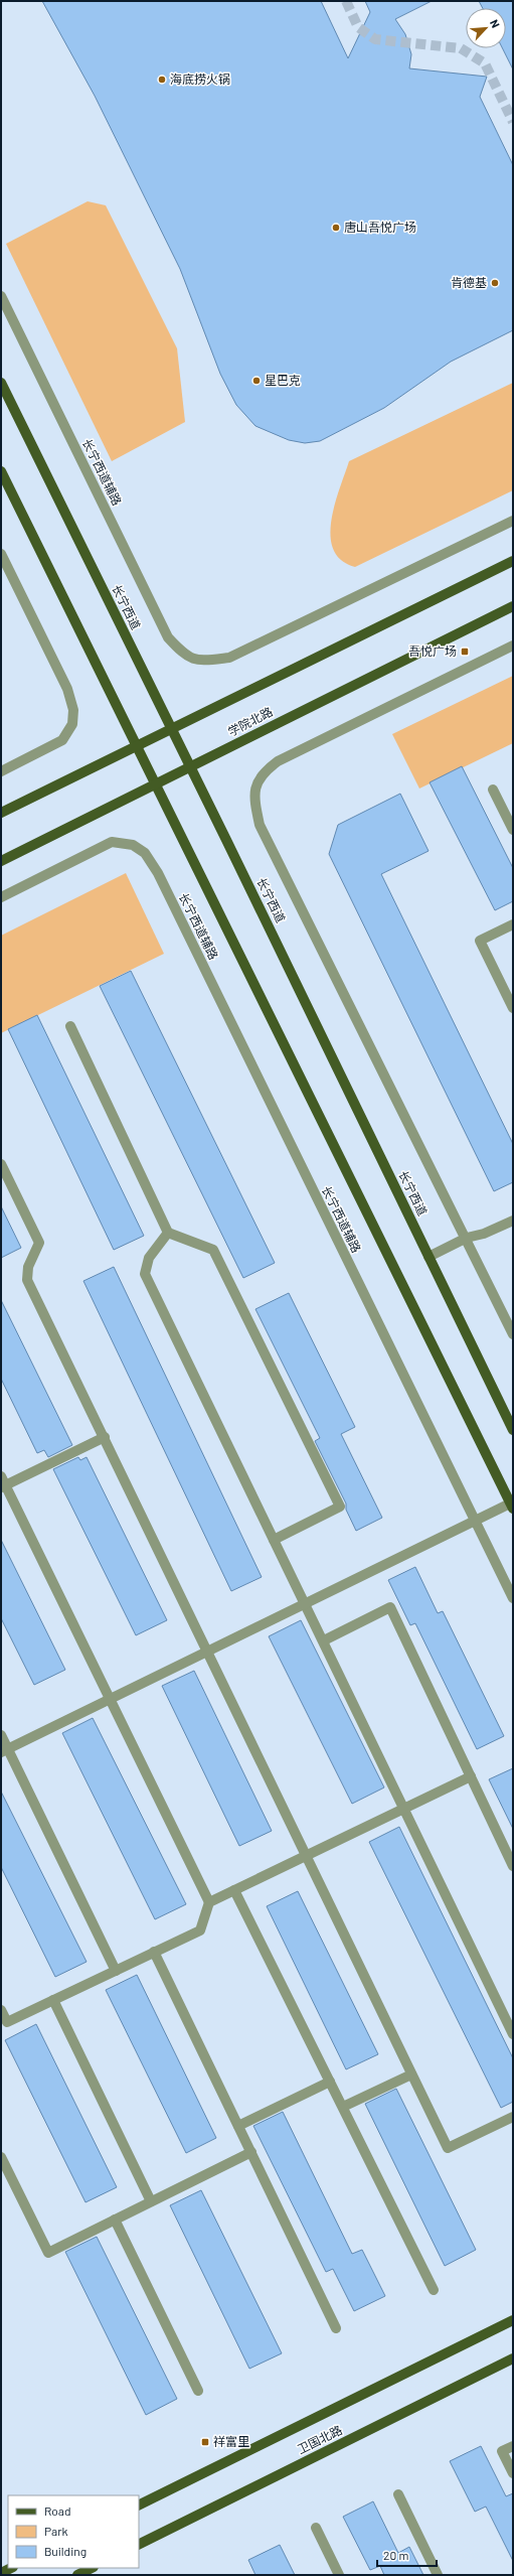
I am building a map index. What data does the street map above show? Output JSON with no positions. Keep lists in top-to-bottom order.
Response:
{
  "streets": {
    "main road": ["长宁西道", "学院北路", "卫国北路"],
    "street": ["长宁西道辅路"]
  },
  "crossings": [
    ["长宁西道", "学院北路"]
  ],
  "places": {
    "other": [
      "海底捞火锅",
      "唐山吾悦广场",
      "肯德基",
      "星巴克"
    ],
    "transit": ["吾悦广场", "祥富里"]
  },
  "legend": ["Road", "Park", "Building"],
  "scale_bar": "20 m",
  "north": "top right"
}
